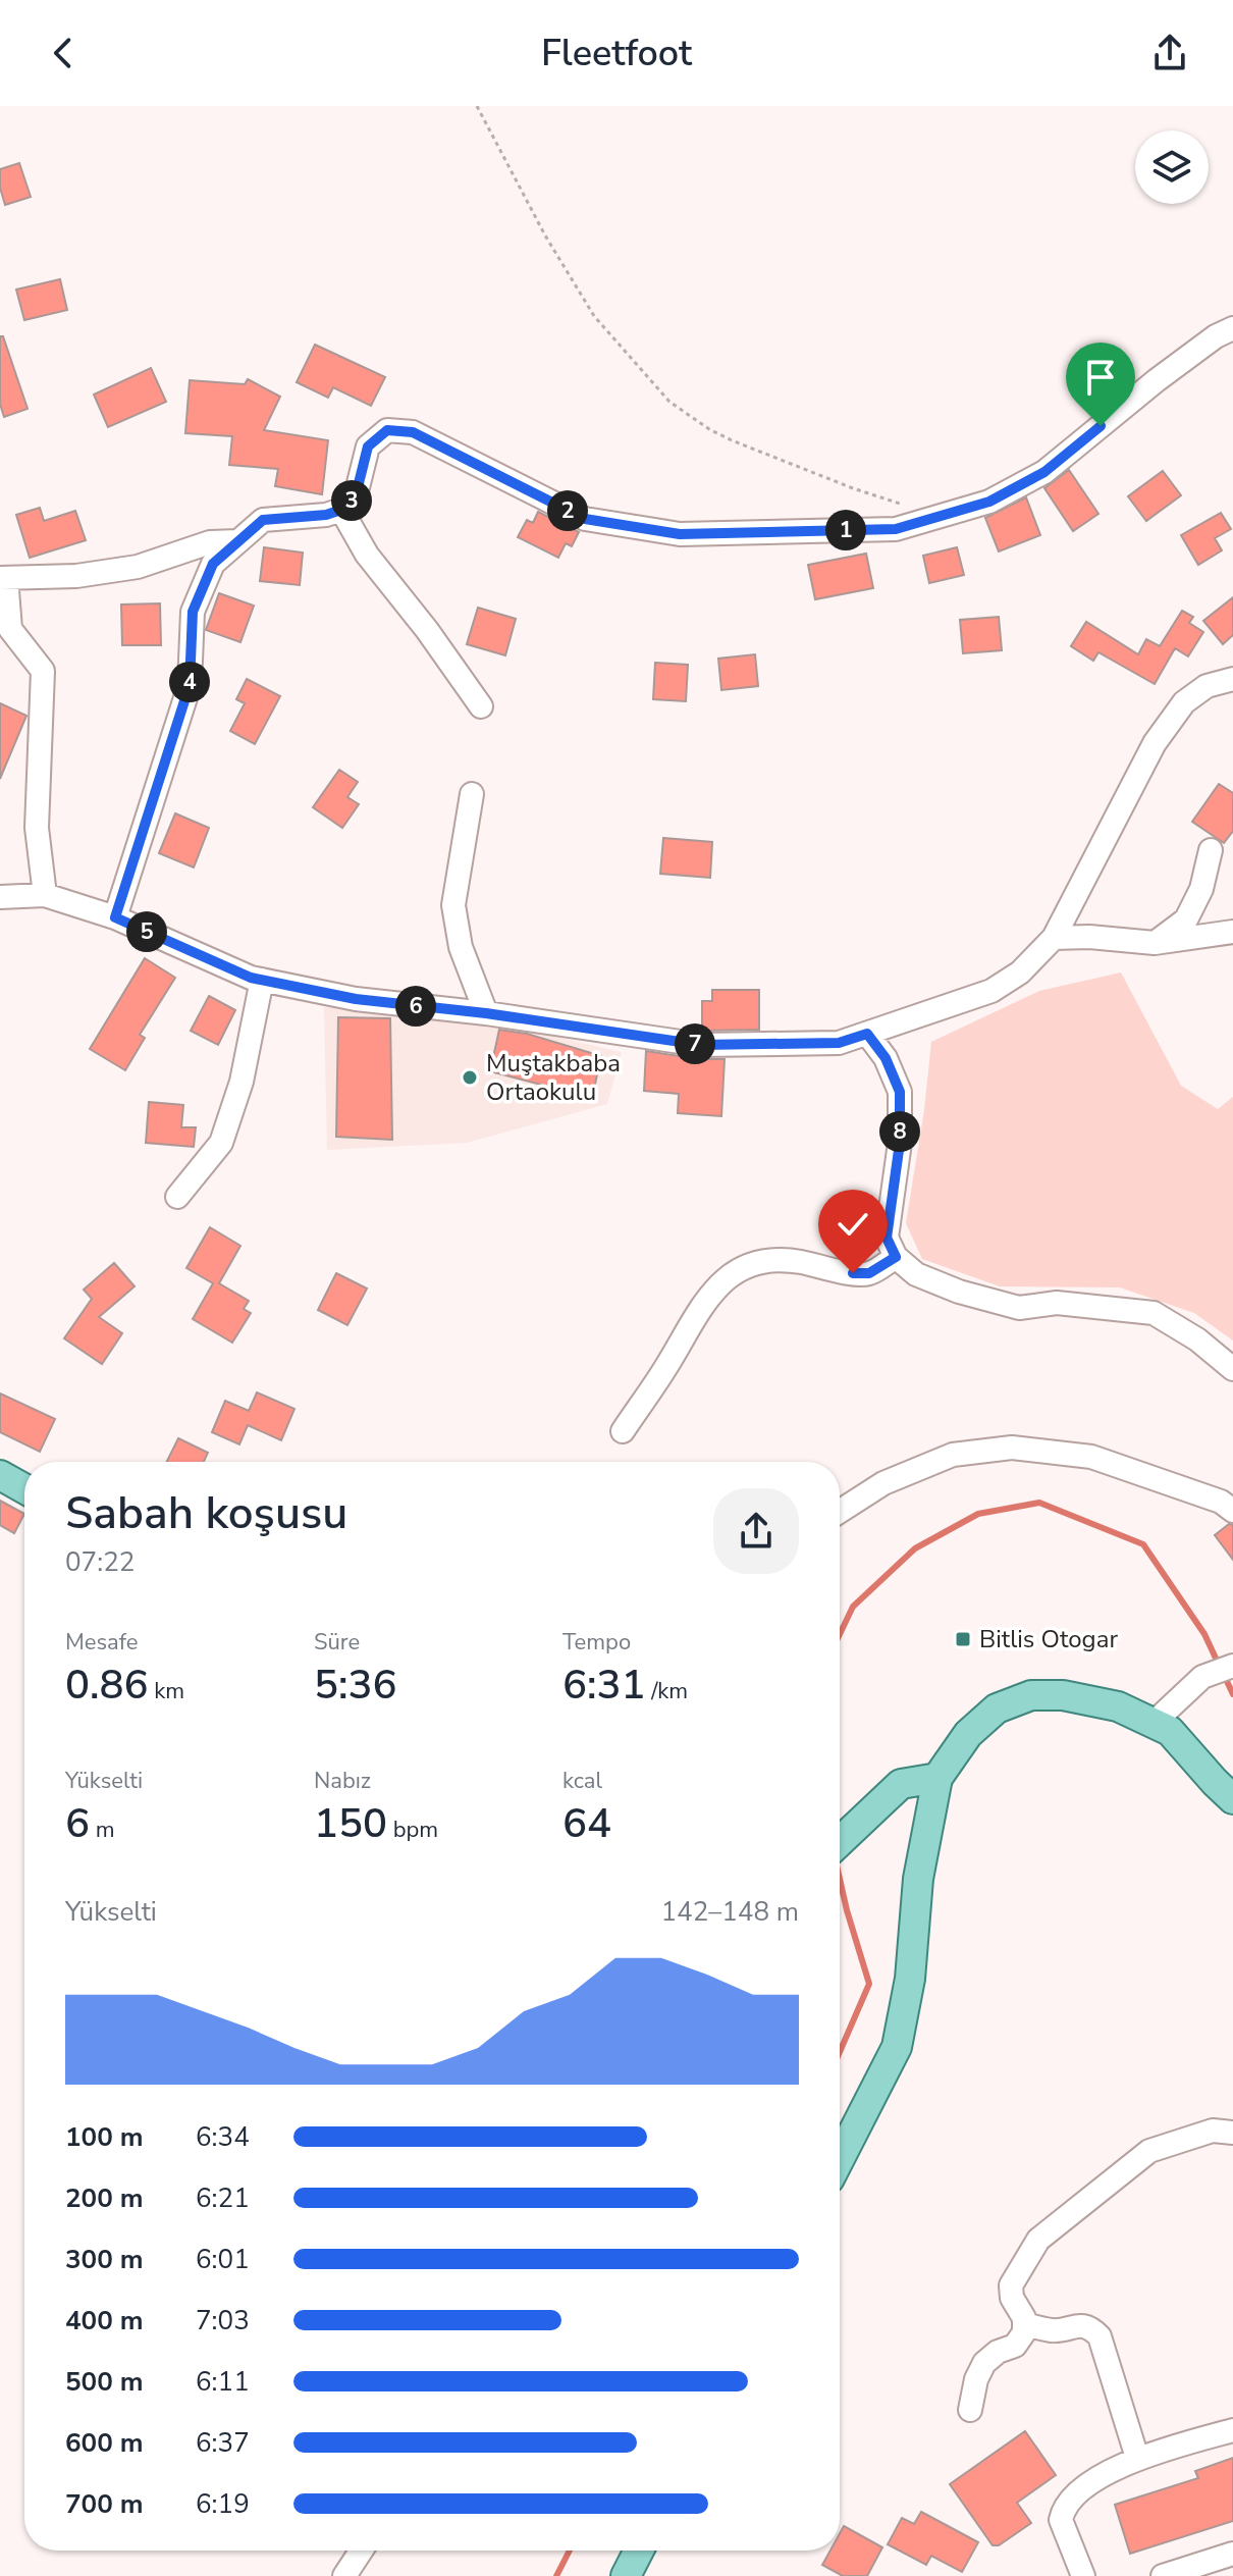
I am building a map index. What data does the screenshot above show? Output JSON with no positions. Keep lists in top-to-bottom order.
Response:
{
  "places": {
    "other": ["Muştakbaba Ortaokulu"],
    "transit": ["Bitlis Otogar"]
  },
  "page": {
    "header": "Fleetfoot",
    "pins": [
      "3",
      "2",
      "1",
      "4",
      "5",
      "6",
      "7",
      "8"
    ],
    "heading": ["Sabah koşusu", "07:22"],
    "stats": [
      ["Mesafe", "0.86 km"],
      ["Süre", "5:36"],
      ["Tempo", "6:31 /km"],
      ["Yükselti", "6 m"],
      ["Nabız", "150 bpm"],
      ["kcal", "64"]
    ],
    "chart": ["Yükselti", "142–148 m"],
    "list": [
      {
        "name": "100 m",
        "note": "6:34"
      },
      {
        "name": "200 m",
        "note": "6:21"
      },
      {
        "name": "300 m",
        "note": "6:01"
      },
      {
        "name": "400 m",
        "note": "7:03"
      },
      {
        "name": "500 m",
        "note": "6:11"
      },
      {
        "name": "600 m",
        "note": "6:37"
      },
      {
        "name": "700 m",
        "note": "6:19"
      }
    ]
  }
}
